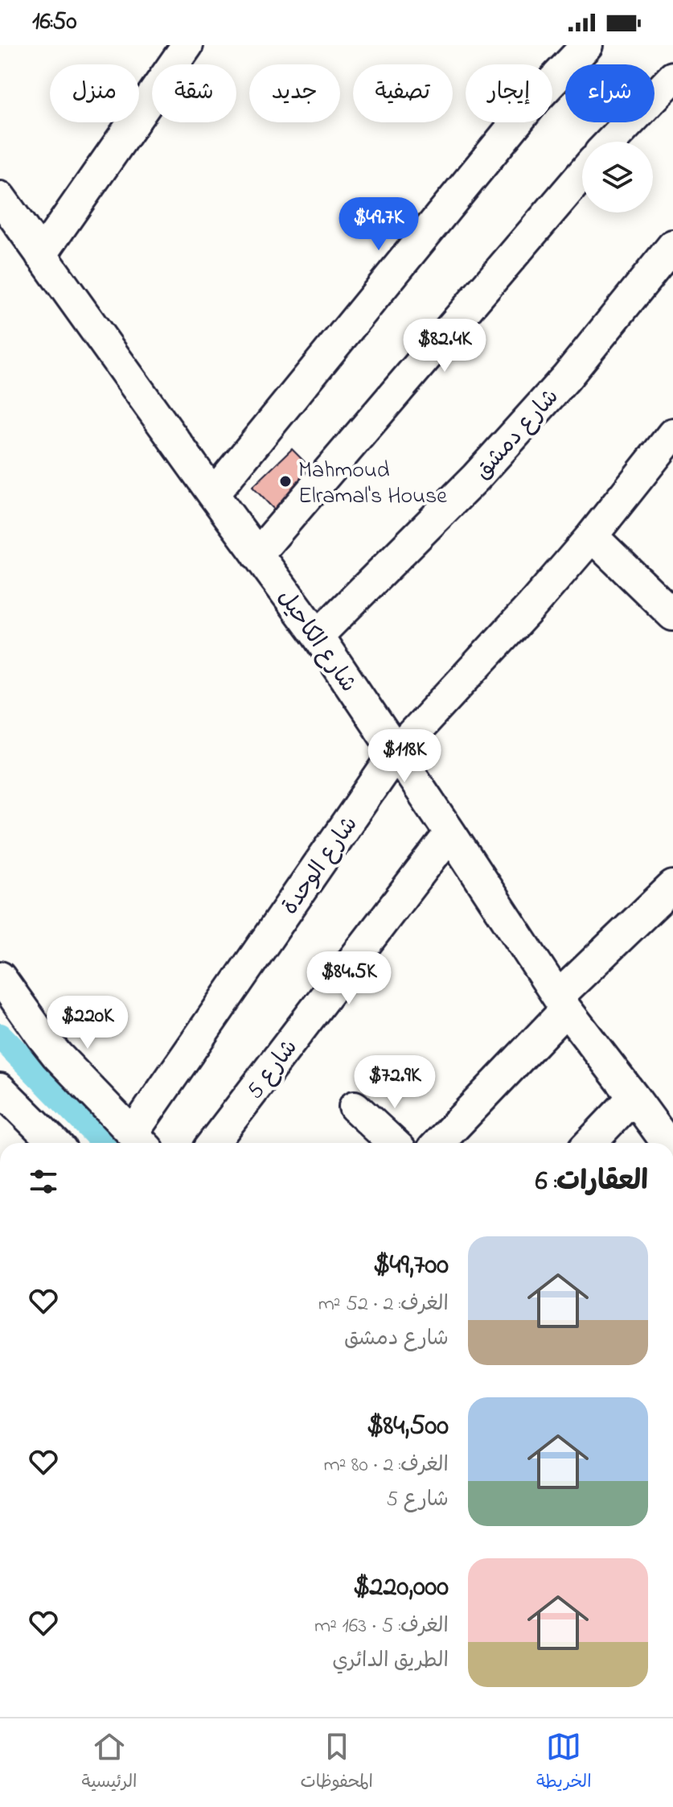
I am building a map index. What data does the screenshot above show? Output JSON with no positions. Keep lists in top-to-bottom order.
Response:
{
  "streets": {
    "street": [
      "شارع دمشق",
      "شارع الكاحيل",
      "شارع الوحدة",
      "شارع 5"
    ]
  },
  "crossings": [
    ["شارع دمشق", "شارع الكاحيل"],
    ["شارع الكاحيل", "شارع الوحدة"],
    ["شارع الكاحيل", "شارع 5"]
  ],
  "places": ["Mahmoud Elramal's House"],
  "page": {
    "status": "16:50",
    "chip": [
      "شراء",
      "إيجار",
      "تصفية",
      "جديد",
      "شقة",
      "منزل"
    ],
    "price": [
      "$49.7K",
      "$82.4K",
      "$118K",
      "$84.5K",
      "$220K",
      "$72.9K"
    ],
    "heading": "العقارات: 6",
    "list": [
      {
        "name": "$49,700",
        "note": "الغرف: 2 · 52 m² · شارع دمشق"
      },
      {
        "name": "$84,500",
        "note": "الغرف: 2 · 80 m² · شارع 5"
      },
      {
        "name": "$220,000",
        "note": "الغرف: 5 · 163 m² · الطريق الدائري"
      }
    ],
    "tabs": ["الخريطة", "المحفوظات", "الرئيسية"]
  }
}
